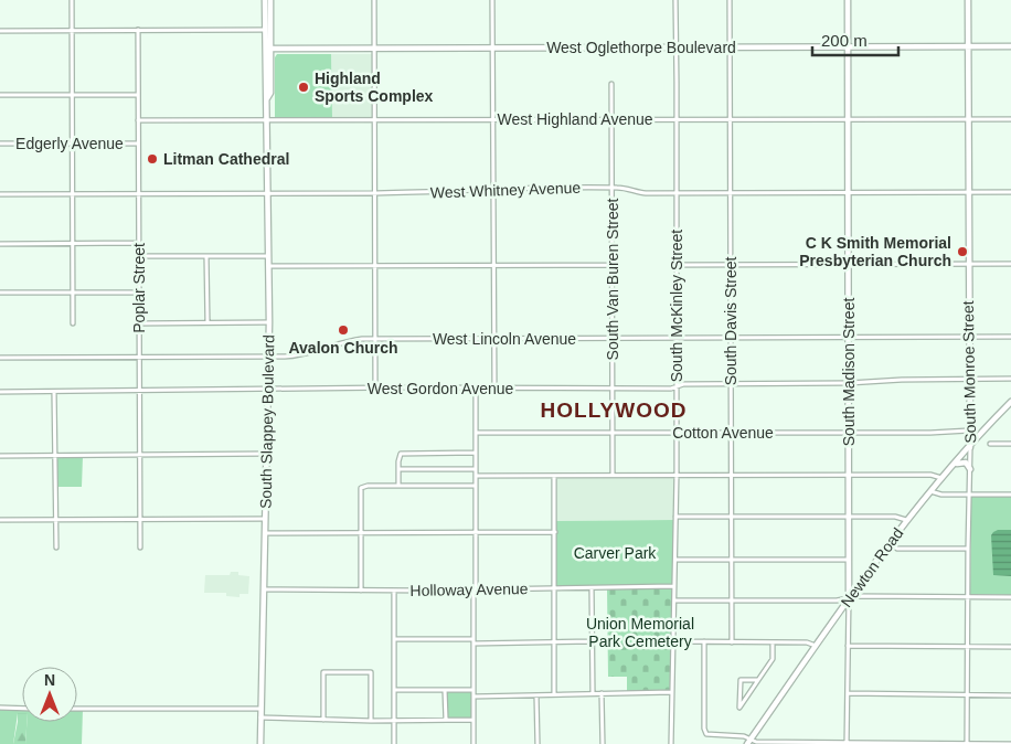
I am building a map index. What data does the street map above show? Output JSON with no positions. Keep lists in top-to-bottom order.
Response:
{
  "streets": {
    "main road": [
      "West Oglethorpe Boulevard",
      "South Madison Street",
      "South Monroe Street",
      "South Slappey Boulevard",
      "Newton Road"
    ],
    "street": [
      "West Highland Avenue",
      "Edgerly Avenue",
      "West Whitney Avenue",
      "South Van Buren Street",
      "Poplar Street",
      "South McKinley Street",
      "South Davis Street",
      "West Lincoln Avenue",
      "West Gordon Avenue",
      "Cotton Avenue",
      "Holloway Avenue"
    ]
  },
  "crossings": [
    ["West Oglethorpe Boulevard", "South McKinley Street"],
    ["West Oglethorpe Boulevard", "South Davis Street"],
    ["West Oglethorpe Boulevard", "South Madison Street"],
    ["West Oglethorpe Boulevard", "South Monroe Street"],
    ["West Oglethorpe Boulevard", "South Slappey Boulevard"],
    ["West Highland Avenue", "South Van Buren Street"],
    ["West Highland Avenue", "Poplar Street"],
    ["West Highland Avenue", "South McKinley Street"],
    ["West Highland Avenue", "South Davis Street"],
    ["West Highland Avenue", "South Madison Street"],
    ["West Highland Avenue", "South Monroe Street"],
    ["West Highland Avenue", "South Slappey Boulevard"],
    ["Edgerly Avenue", "Poplar Street"],
    ["West Whitney Avenue", "South Van Buren Street"],
    ["West Whitney Avenue", "Poplar Street"],
    ["West Whitney Avenue", "South McKinley Street"],
    ["West Whitney Avenue", "South Davis Street"],
    ["West Whitney Avenue", "South Madison Street"],
    ["West Whitney Avenue", "South Monroe Street"],
    ["West Whitney Avenue", "South Slappey Boulevard"],
    ["South Van Buren Street", "West Lincoln Avenue"],
    ["South Van Buren Street", "West Gordon Avenue"],
    ["South Van Buren Street", "Cotton Avenue"],
    ["Poplar Street", "West Lincoln Avenue"],
    ["Poplar Street", "West Gordon Avenue"],
    ["South McKinley Street", "West Lincoln Avenue"],
    ["South McKinley Street", "West Gordon Avenue"],
    ["South McKinley Street", "Cotton Avenue"],
    ["South McKinley Street", "Holloway Avenue"],
    ["South Davis Street", "West Lincoln Avenue"],
    ["South Davis Street", "West Gordon Avenue"],
    ["South Davis Street", "Cotton Avenue"],
    ["West Lincoln Avenue", "South Madison Street"],
    ["West Lincoln Avenue", "South Monroe Street"],
    ["West Lincoln Avenue", "South Slappey Boulevard"],
    ["South Madison Street", "West Gordon Avenue"],
    ["South Madison Street", "Cotton Avenue"],
    ["South Madison Street", "Newton Road"],
    ["South Monroe Street", "West Gordon Avenue"],
    ["South Monroe Street", "Cotton Avenue"],
    ["South Monroe Street", "Newton Road"],
    ["West Gordon Avenue", "South Slappey Boulevard"],
    ["South Slappey Boulevard", "Holloway Avenue"]
  ],
  "districts": ["HOLLYWOOD"],
  "parks": ["Carver Park", "Union Memorial Park Cemetery"],
  "places": [
    "Highland Sports Complex",
    "Litman Cathedral",
    "C K Smith Memorial Presbyterian Church",
    "Avalon Church"
  ],
  "scale_bar": "200 m",
  "north": "top"
}
